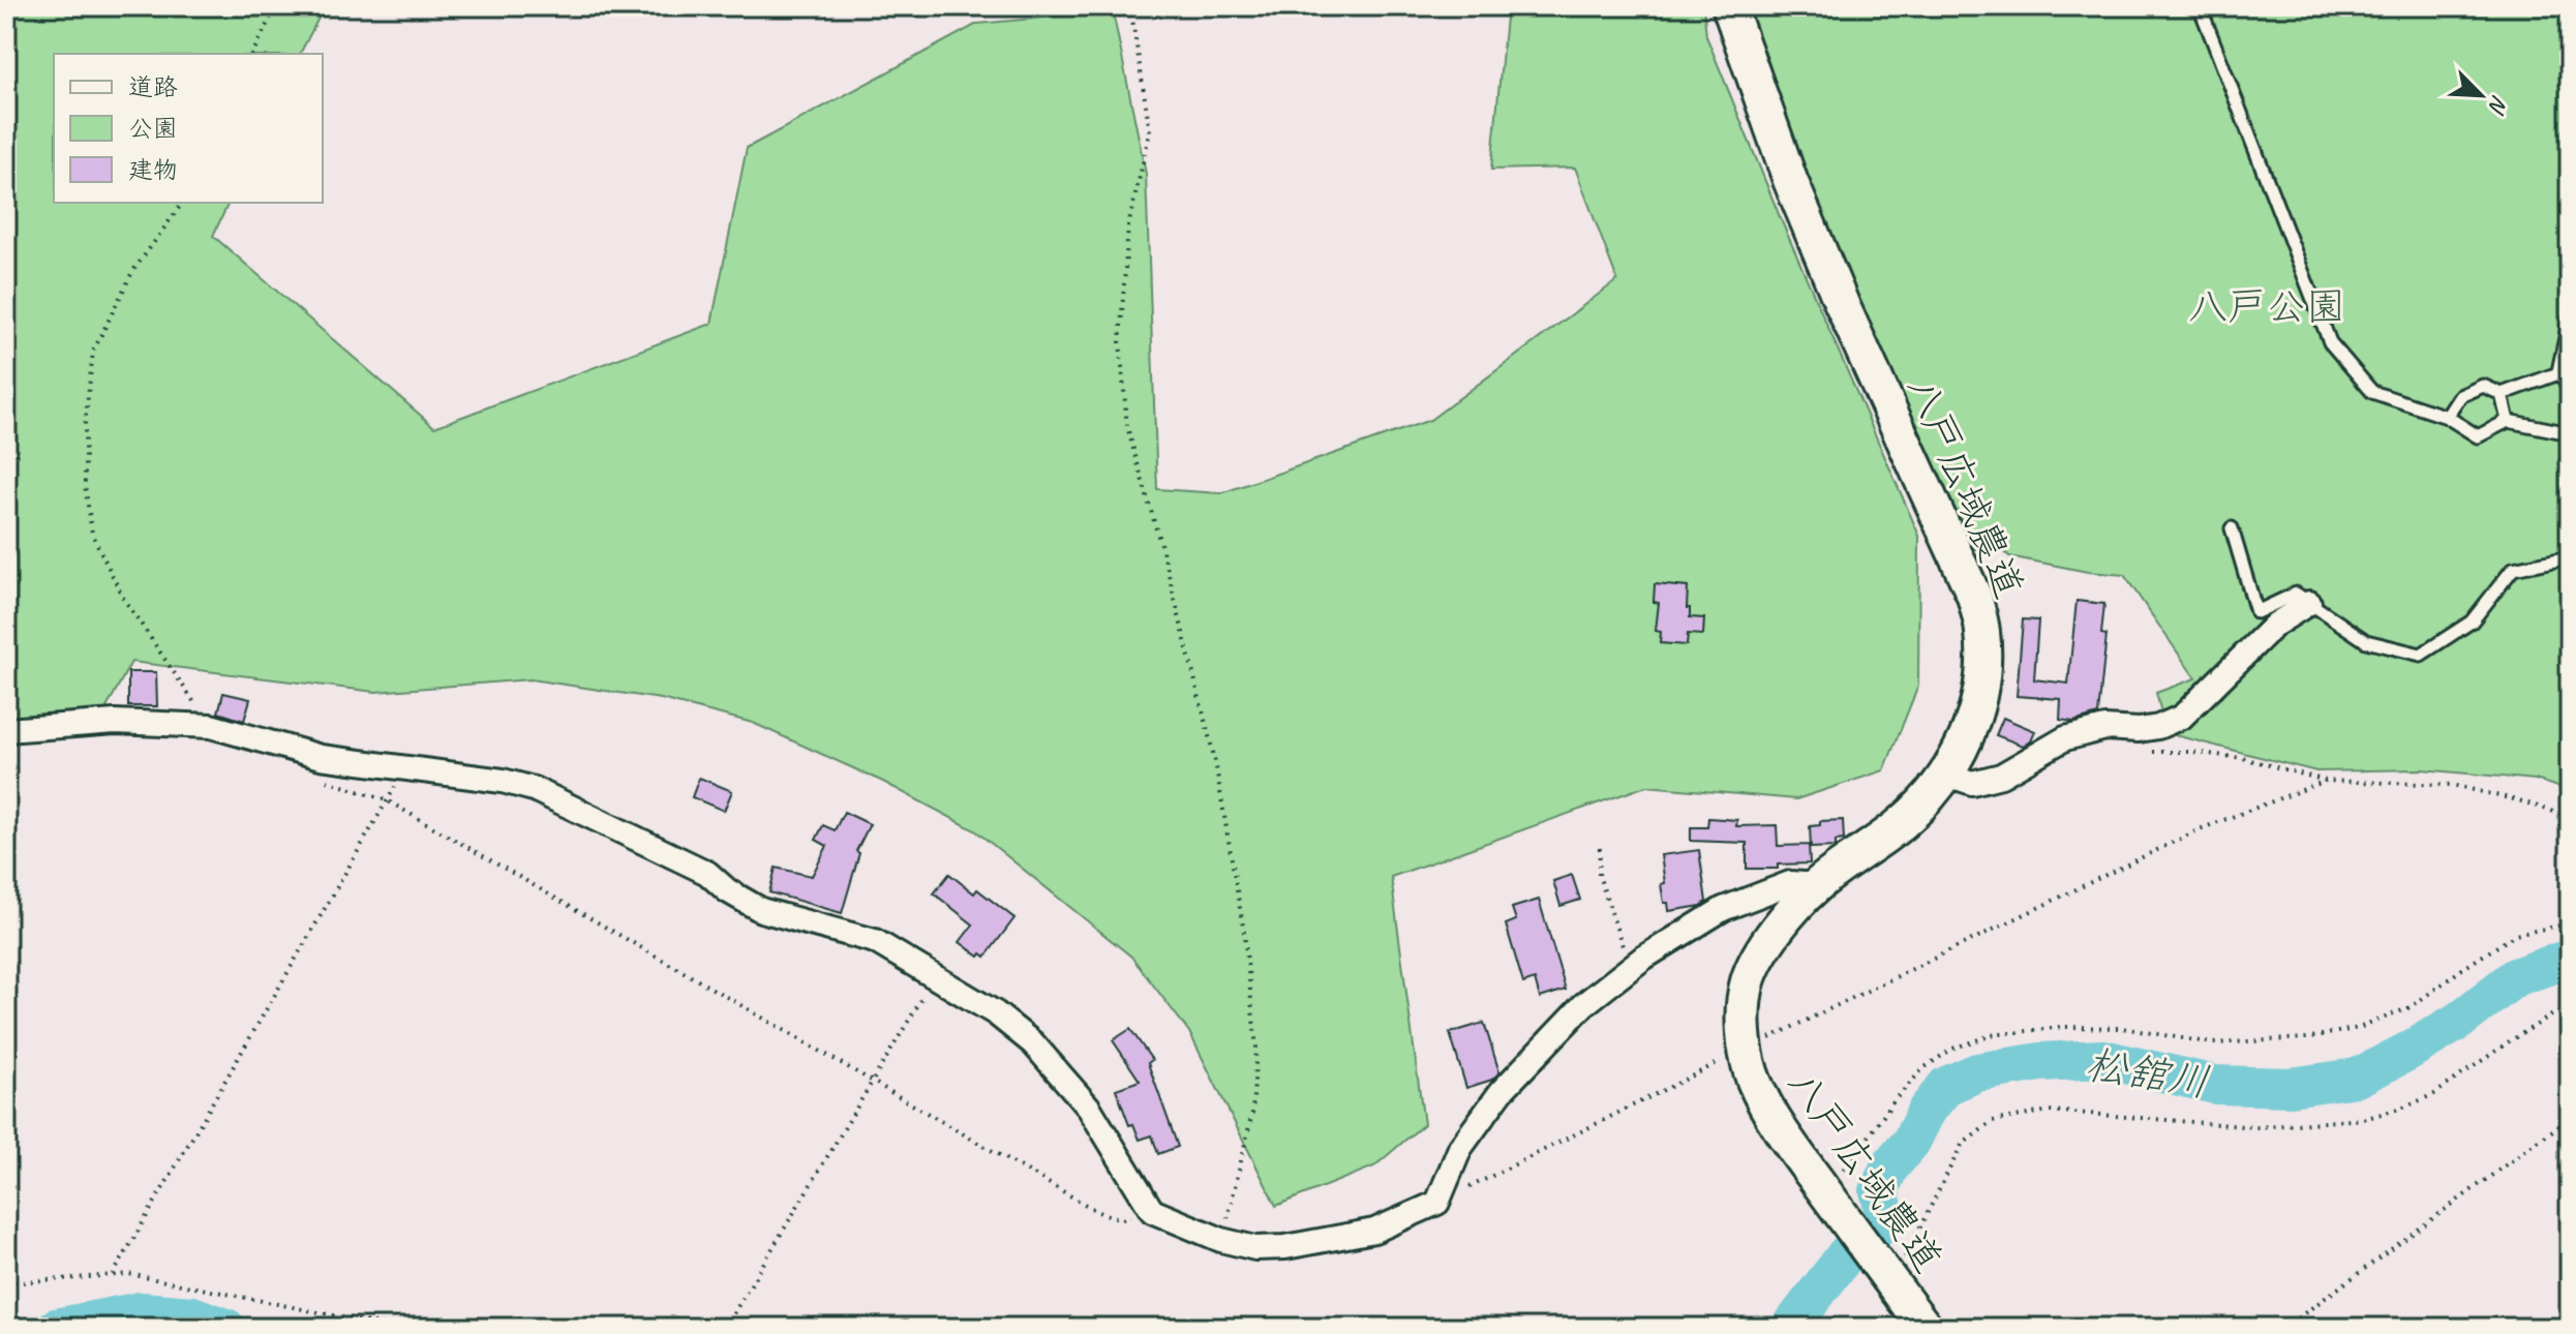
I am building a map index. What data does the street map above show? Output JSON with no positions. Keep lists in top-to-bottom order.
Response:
{
  "streets": {
    "street": ["八戸広域農道"]
  },
  "water": ["松舘川"],
  "parks": ["八戸公園"],
  "legend": ["道路", "公園", "建物"],
  "north": "bottom right"
}
